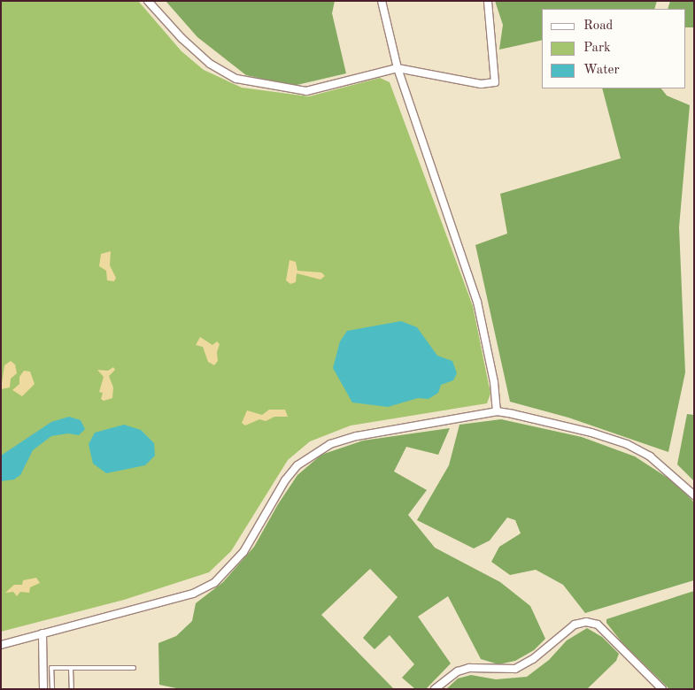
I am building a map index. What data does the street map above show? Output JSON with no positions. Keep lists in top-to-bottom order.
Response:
{
  "legend": ["Road", "Park", "Water"]
}
